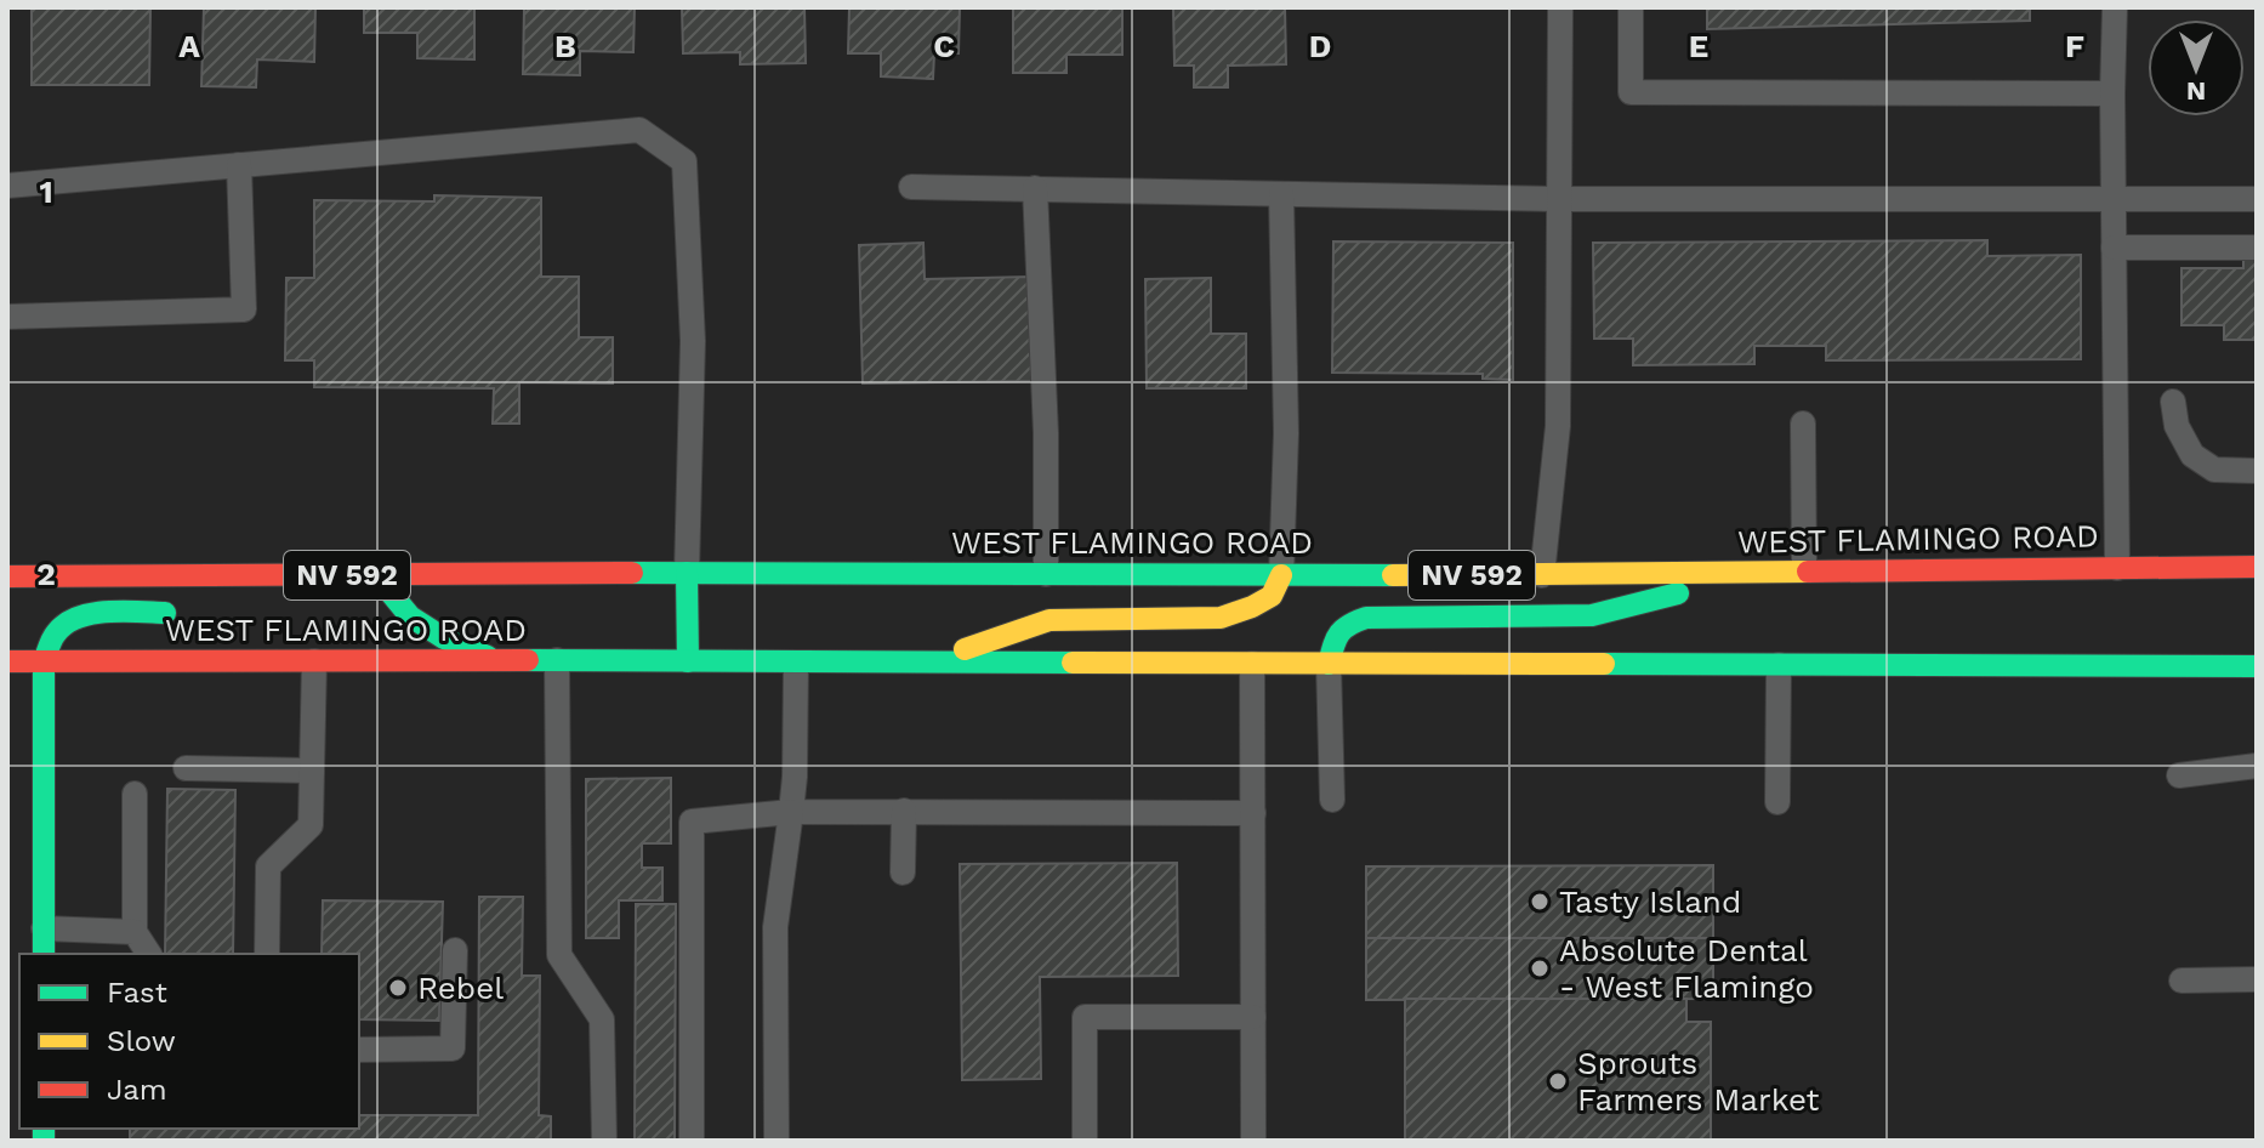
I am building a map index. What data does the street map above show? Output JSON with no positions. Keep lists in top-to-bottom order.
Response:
{
  "streets": {
    "main road": ["WEST FLAMINGO ROAD", "NV 592"]
  },
  "places": [
    "Tasty Island",
    "Absolute Dental - West Flamingo",
    "Rebel",
    "Sprouts Farmers Market"
  ],
  "legend": ["Fast", "Slow", "Jam"],
  "north": "bottom",
  "grid": {
    "columns": [
      "A",
      "B",
      "C",
      "D",
      "E",
      "F"
    ],
    "rows": ["1", "2"]
  }
}
